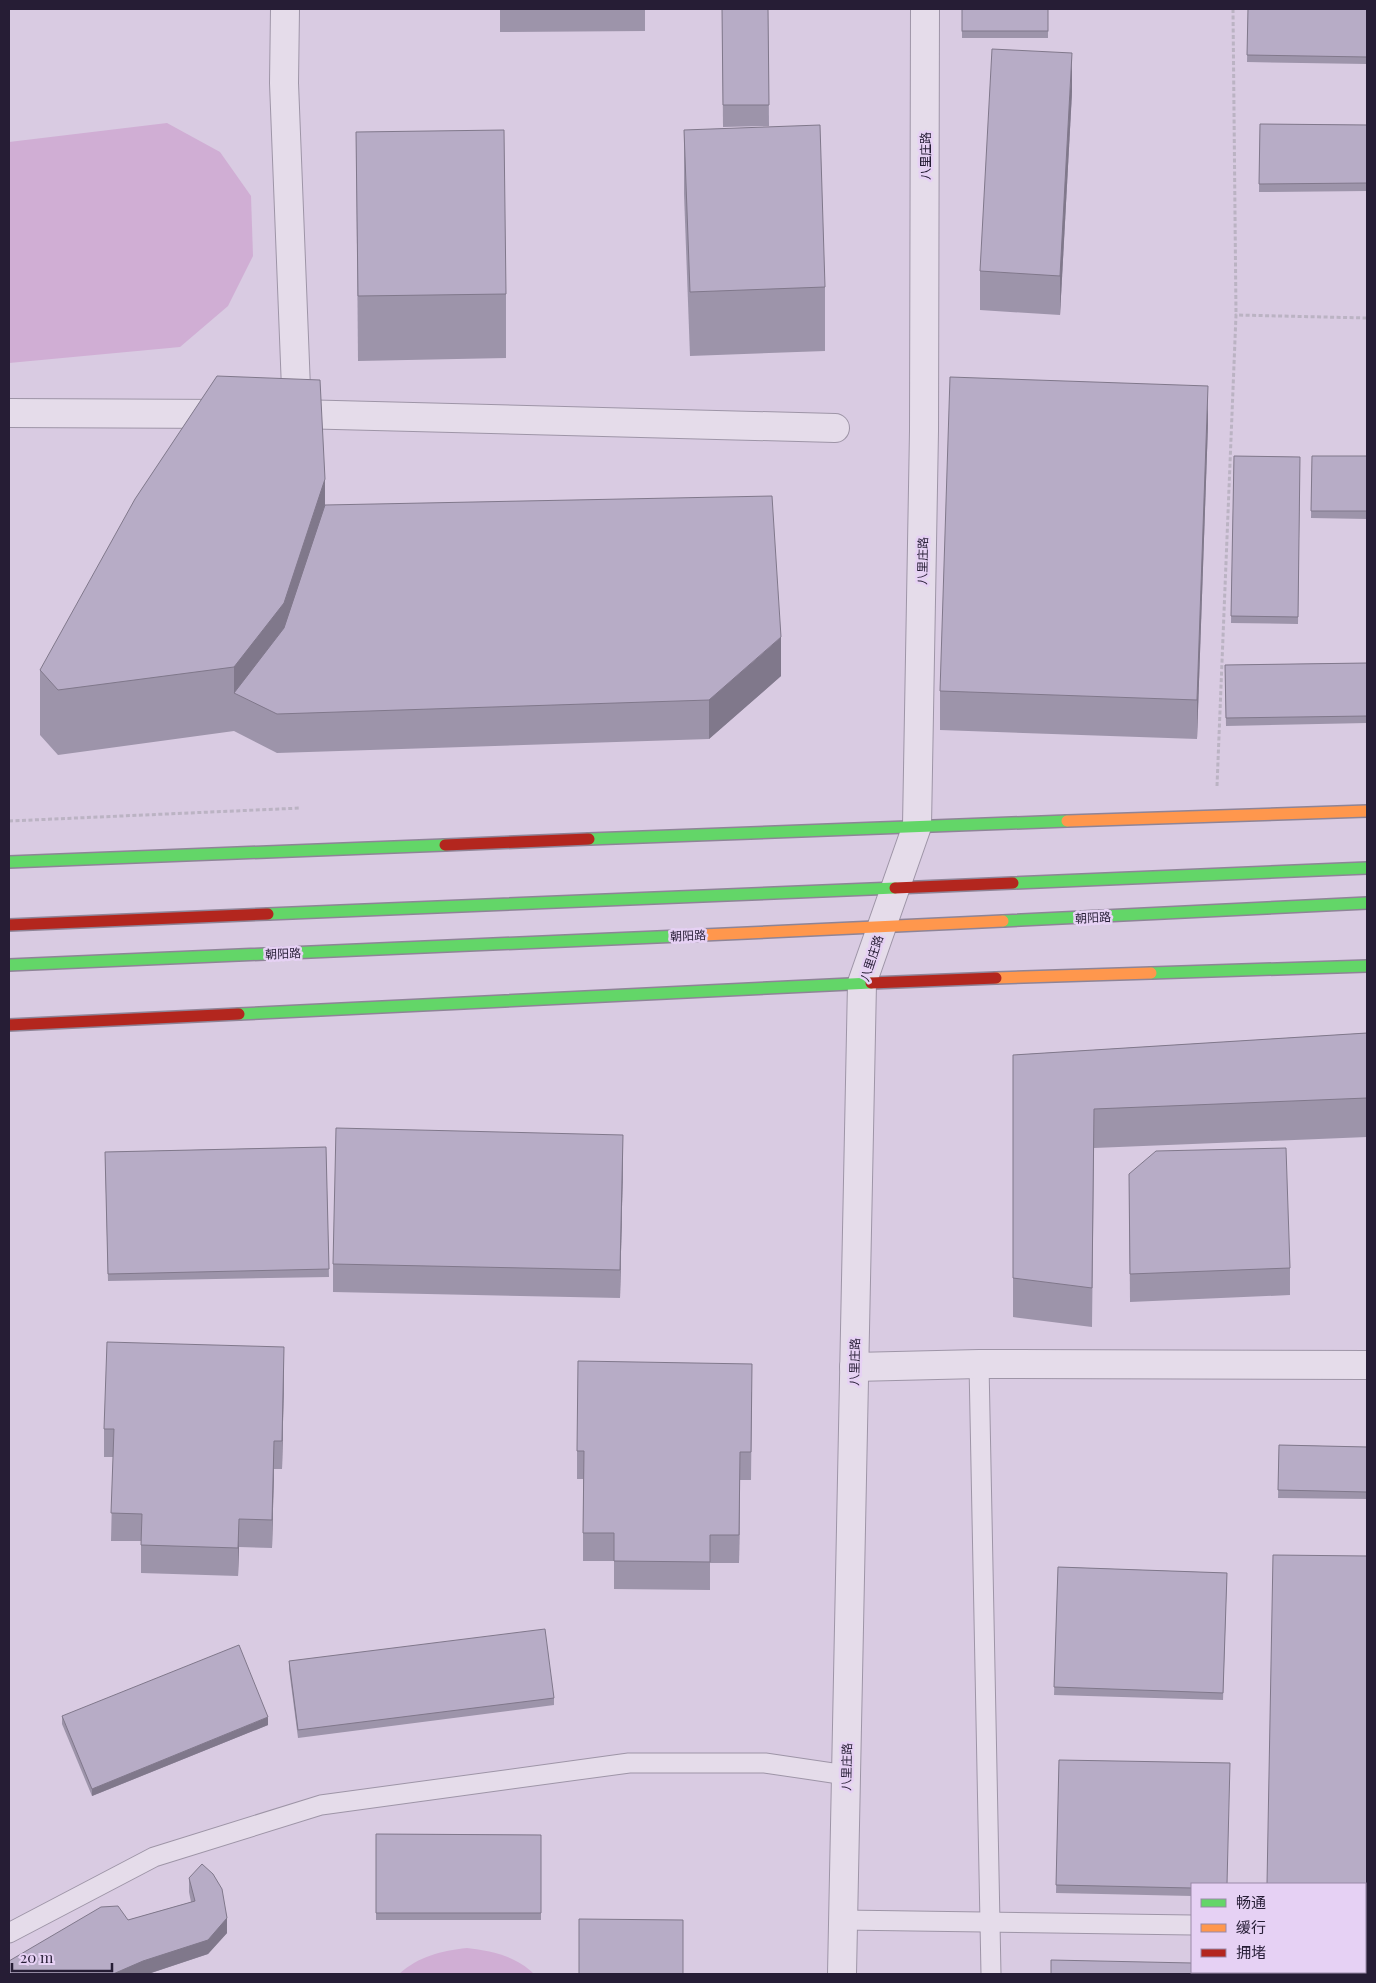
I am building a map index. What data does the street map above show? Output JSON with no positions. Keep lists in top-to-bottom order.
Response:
{
  "streets": {
    "main road": ["朝阳路"],
    "street": ["八里庄路"]
  },
  "crossings": [
    ["八里庄路", "朝阳路"]
  ],
  "legend": ["畅通", "缓行", "拥堵"],
  "scale_bar": "20 m"
}
